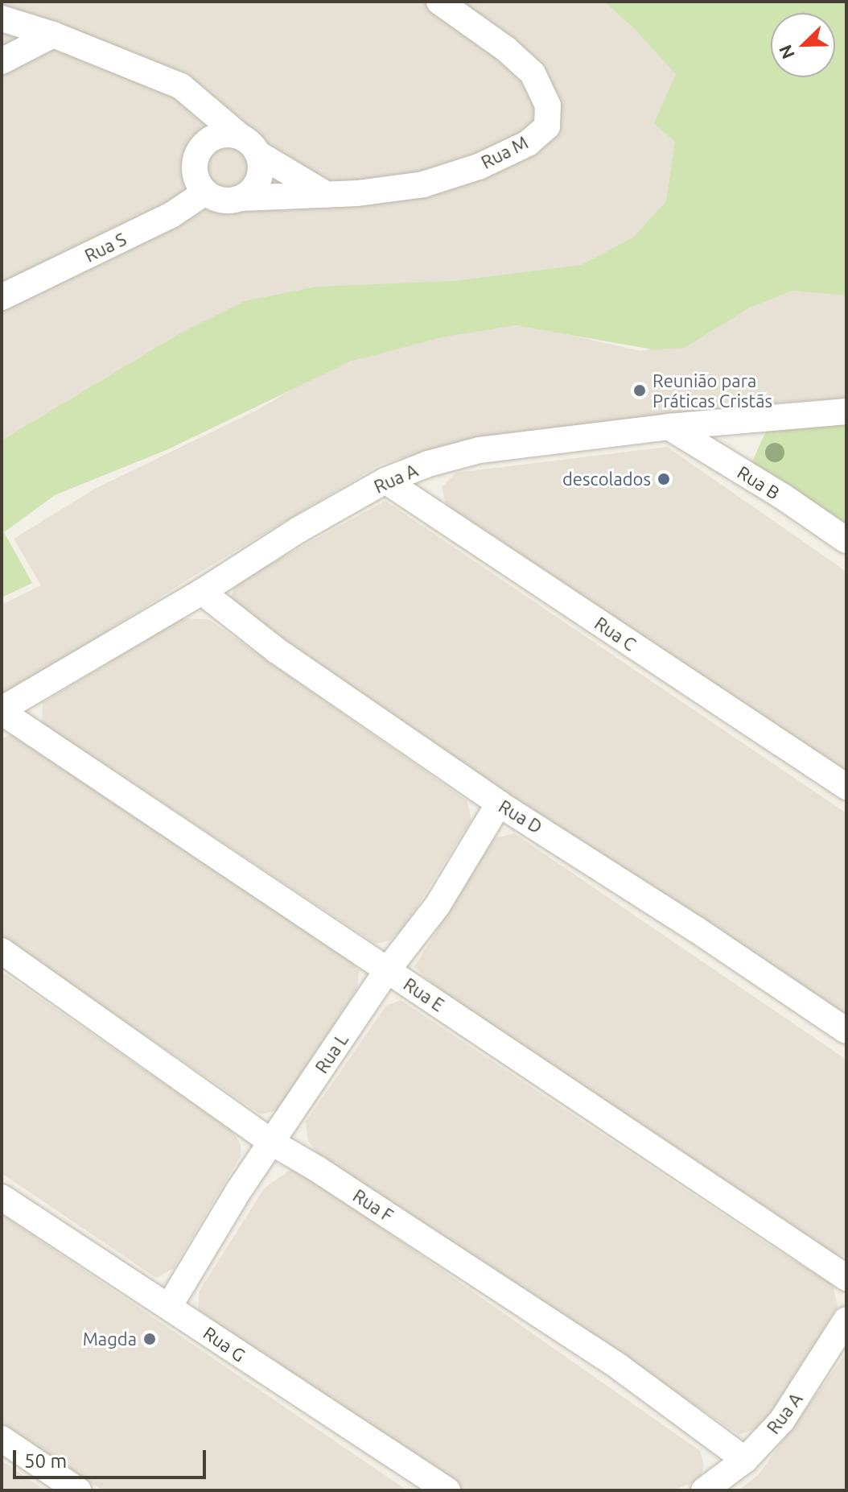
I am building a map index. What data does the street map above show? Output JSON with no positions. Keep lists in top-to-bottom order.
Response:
{
  "streets": {
    "street": [
      "Rua M",
      "Rua S",
      "Rua A",
      "Rua B",
      "Rua C",
      "Rua D",
      "Rua E",
      "Rua L",
      "Rua F",
      "Rua G"
    ]
  },
  "crossings": [
    ["Rua M", "Rua S"],
    ["Rua A", "Rua B"],
    ["Rua A", "Rua C"],
    ["Rua A", "Rua D"],
    ["Rua A", "Rua E"],
    ["Rua A", "Rua F"],
    ["Rua D", "Rua L"],
    ["Rua E", "Rua L"],
    ["Rua L", "Rua F"],
    ["Rua L", "Rua G"]
  ],
  "places": ["Reunião para Práticas Cristãs", "descolados", "Magda"],
  "scale_bar": "50 m",
  "north": "bottom left"
}
